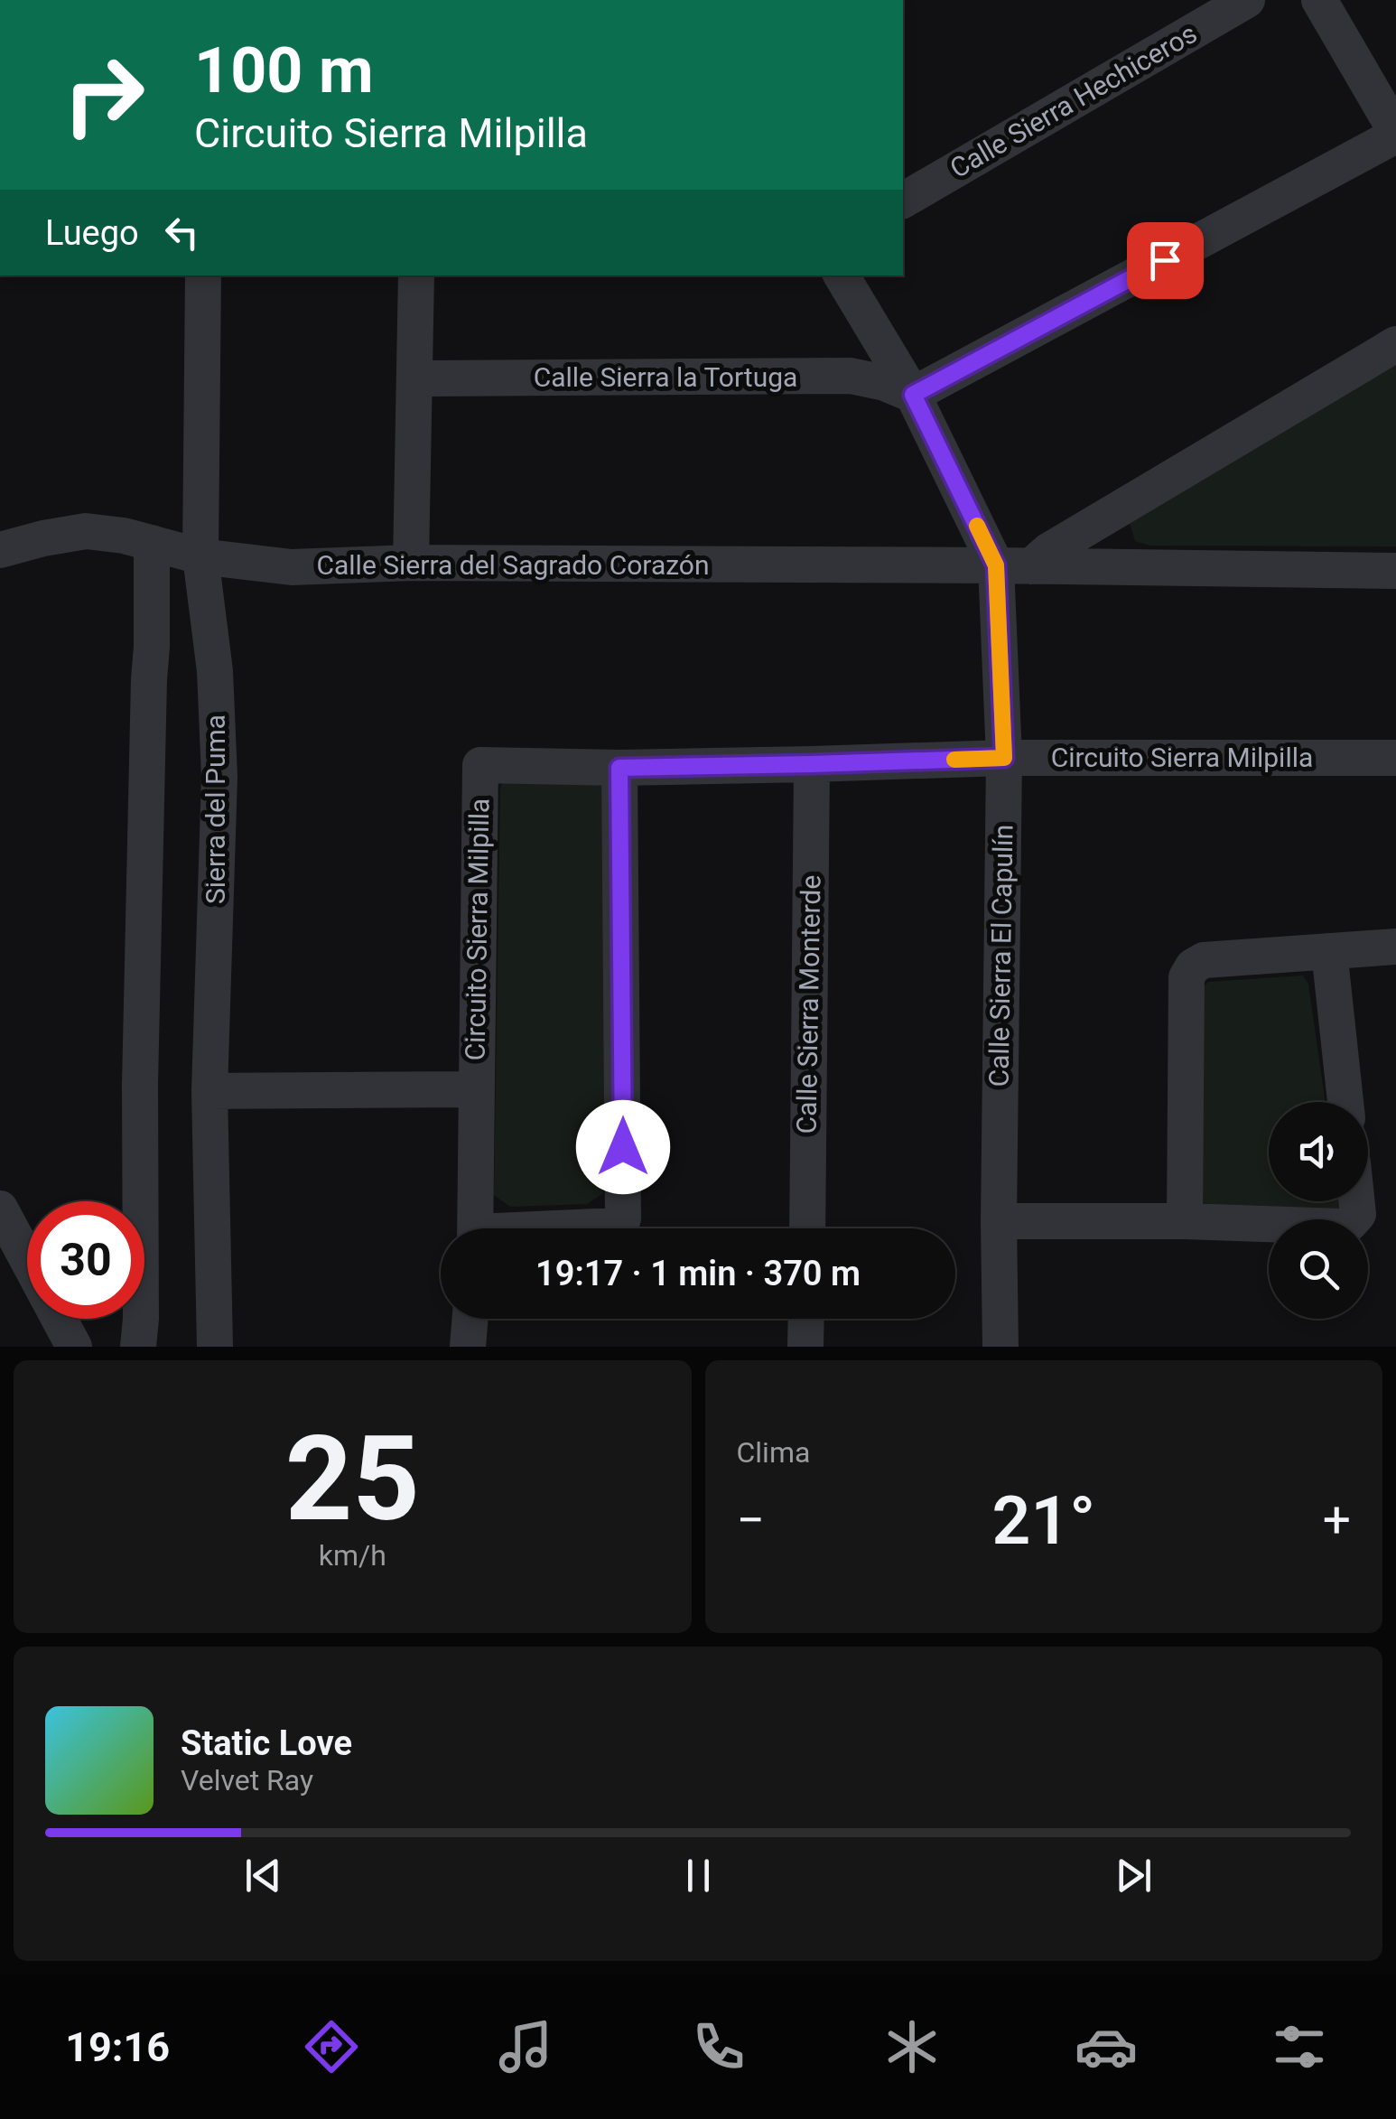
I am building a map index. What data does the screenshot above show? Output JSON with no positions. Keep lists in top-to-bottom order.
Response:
{
  "streets": {
    "street": [
      "Calle Sierra Hechiceros",
      "Calle Sierra la Tortuga",
      "Calle Sierra del Sagrado Corazón",
      "Circuito Sierra Milpilla",
      "Sierra del Puma",
      "Calle Sierra El Capulín",
      "Calle Sierra Monterde"
    ]
  },
  "crossings": [
    ["Calle Sierra del Sagrado Corazón", "Sierra del Puma"],
    ["Calle Sierra del Sagrado Corazón", "Calle Sierra El Capulín"],
    ["Circuito Sierra Milpilla", "Sierra del Puma"],
    ["Circuito Sierra Milpilla", "Calle Sierra El Capulín"],
    ["Circuito Sierra Milpilla", "Calle Sierra Monterde"]
  ],
  "page": {
    "turn": ["100 m", "Circuito Sierra Milpilla"],
    "then": "Luego",
    "limit": "30",
    "trip": "19:17 · 1 min · 370 m",
    "tile": [
      ["25", "km/h"],
      "Clima"
    ],
    "heat": ["−", "21°", "+"],
    "song": ["Static Love", "Velvet Ray"],
    "tabs": "19:16"
  }
}
